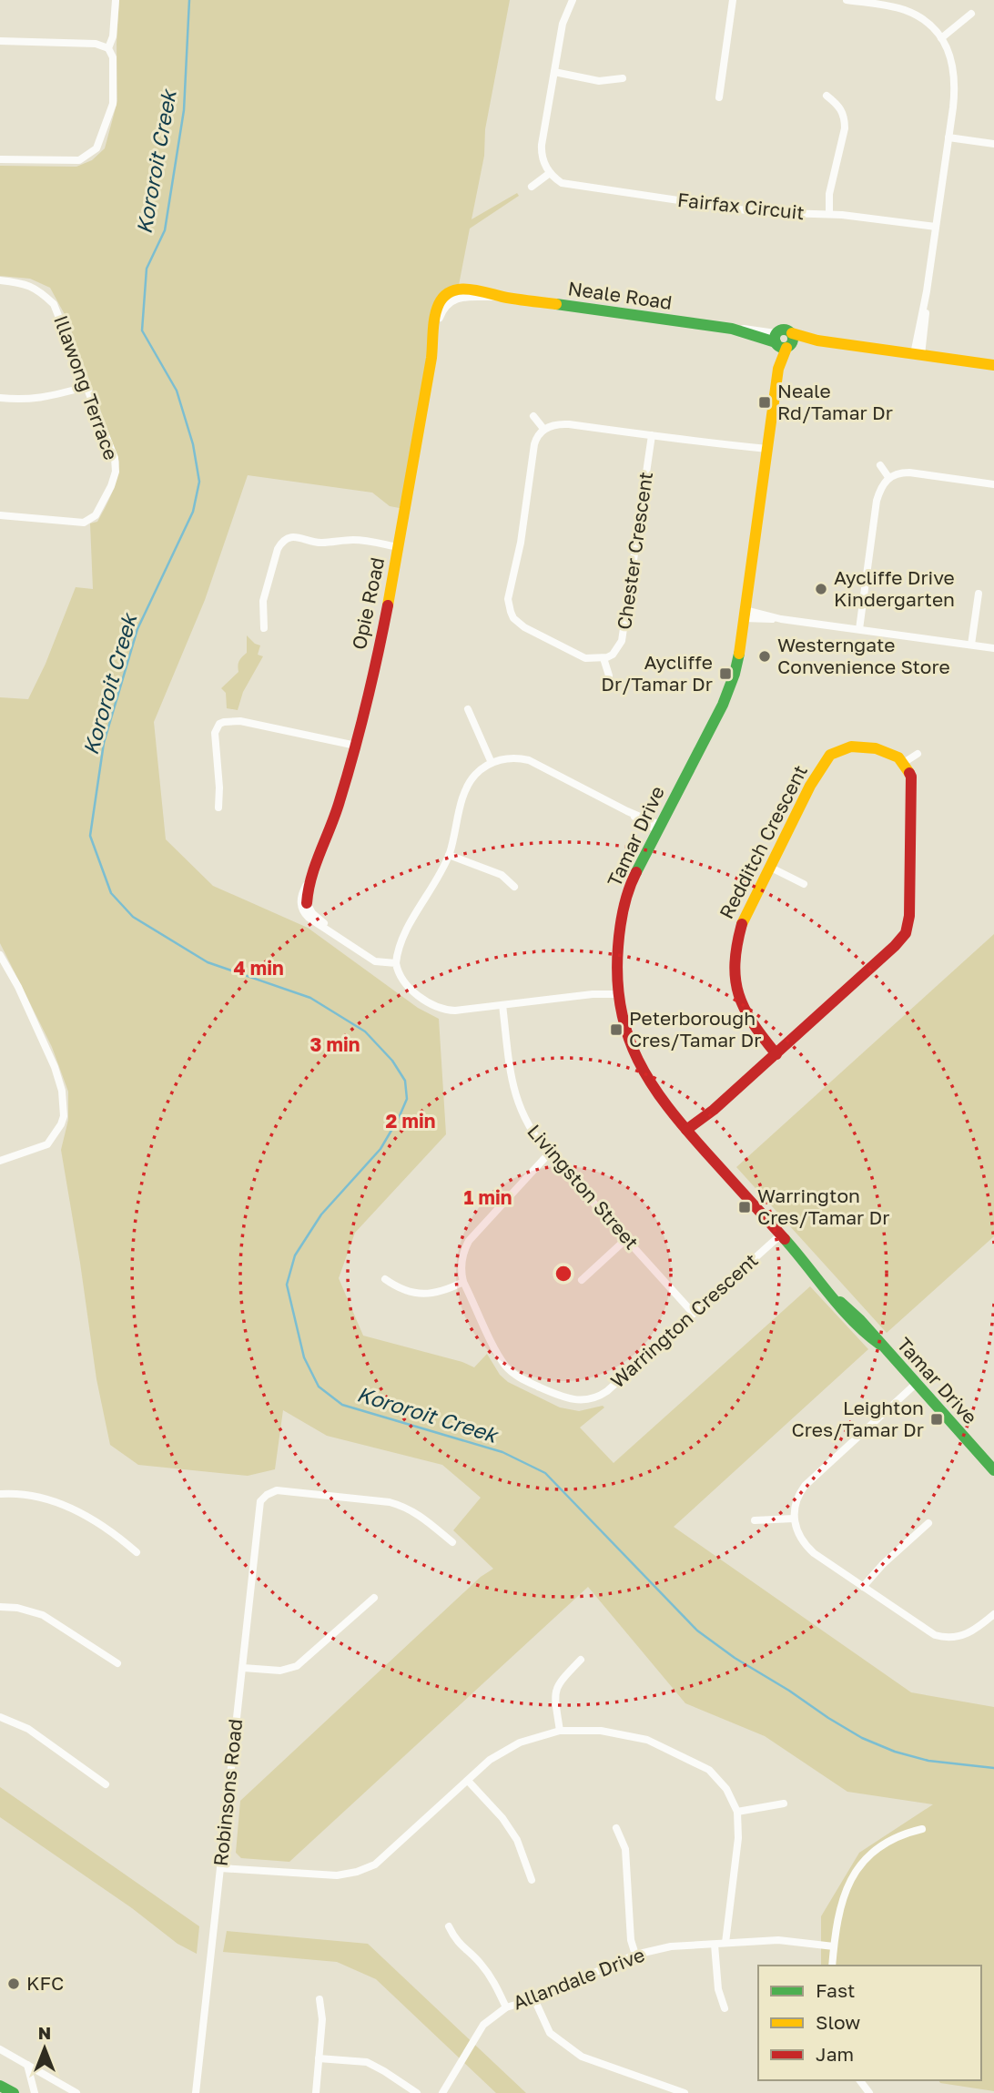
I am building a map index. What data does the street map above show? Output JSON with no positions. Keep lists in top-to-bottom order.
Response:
{
  "streets": {
    "main road": [
      "Neale Road",
      "Opie Road",
      "Tamar Drive",
      "Redditch Crescent"
    ],
    "street": [
      "Fairfax Circuit",
      "Illawong Terrace",
      "Chester Crescent",
      "Livingston Street",
      "Warrington Crescent",
      "Robinsons Road",
      "Allandale Drive"
    ]
  },
  "crossings": [
    ["Neale Road", "Opie Road"],
    ["Neale Road", "Tamar Drive"],
    ["Tamar Drive", "Warrington Crescent"],
    ["Livingston Street", "Warrington Crescent"]
  ],
  "water": ["Kororoit Creek"],
  "places": {
    "transit": [
      "Neale Rd/Tamar Dr",
      "Aycliffe Dr/Tamar Dr",
      "Peterborough Cres/Tamar Dr",
      "Warrington Cres/Tamar Dr",
      "Leighton Cres/Tamar Dr"
    ],
    "other": ["Aycliffe Drive Kindergarten", "Westerngate Convenience Store", "KFC"]
  },
  "legend": ["Fast", "Slow", "Jam"],
  "north": "top",
  "rings": [
    "4 min",
    "3 min",
    "2 min",
    "1 min"
  ]
}
